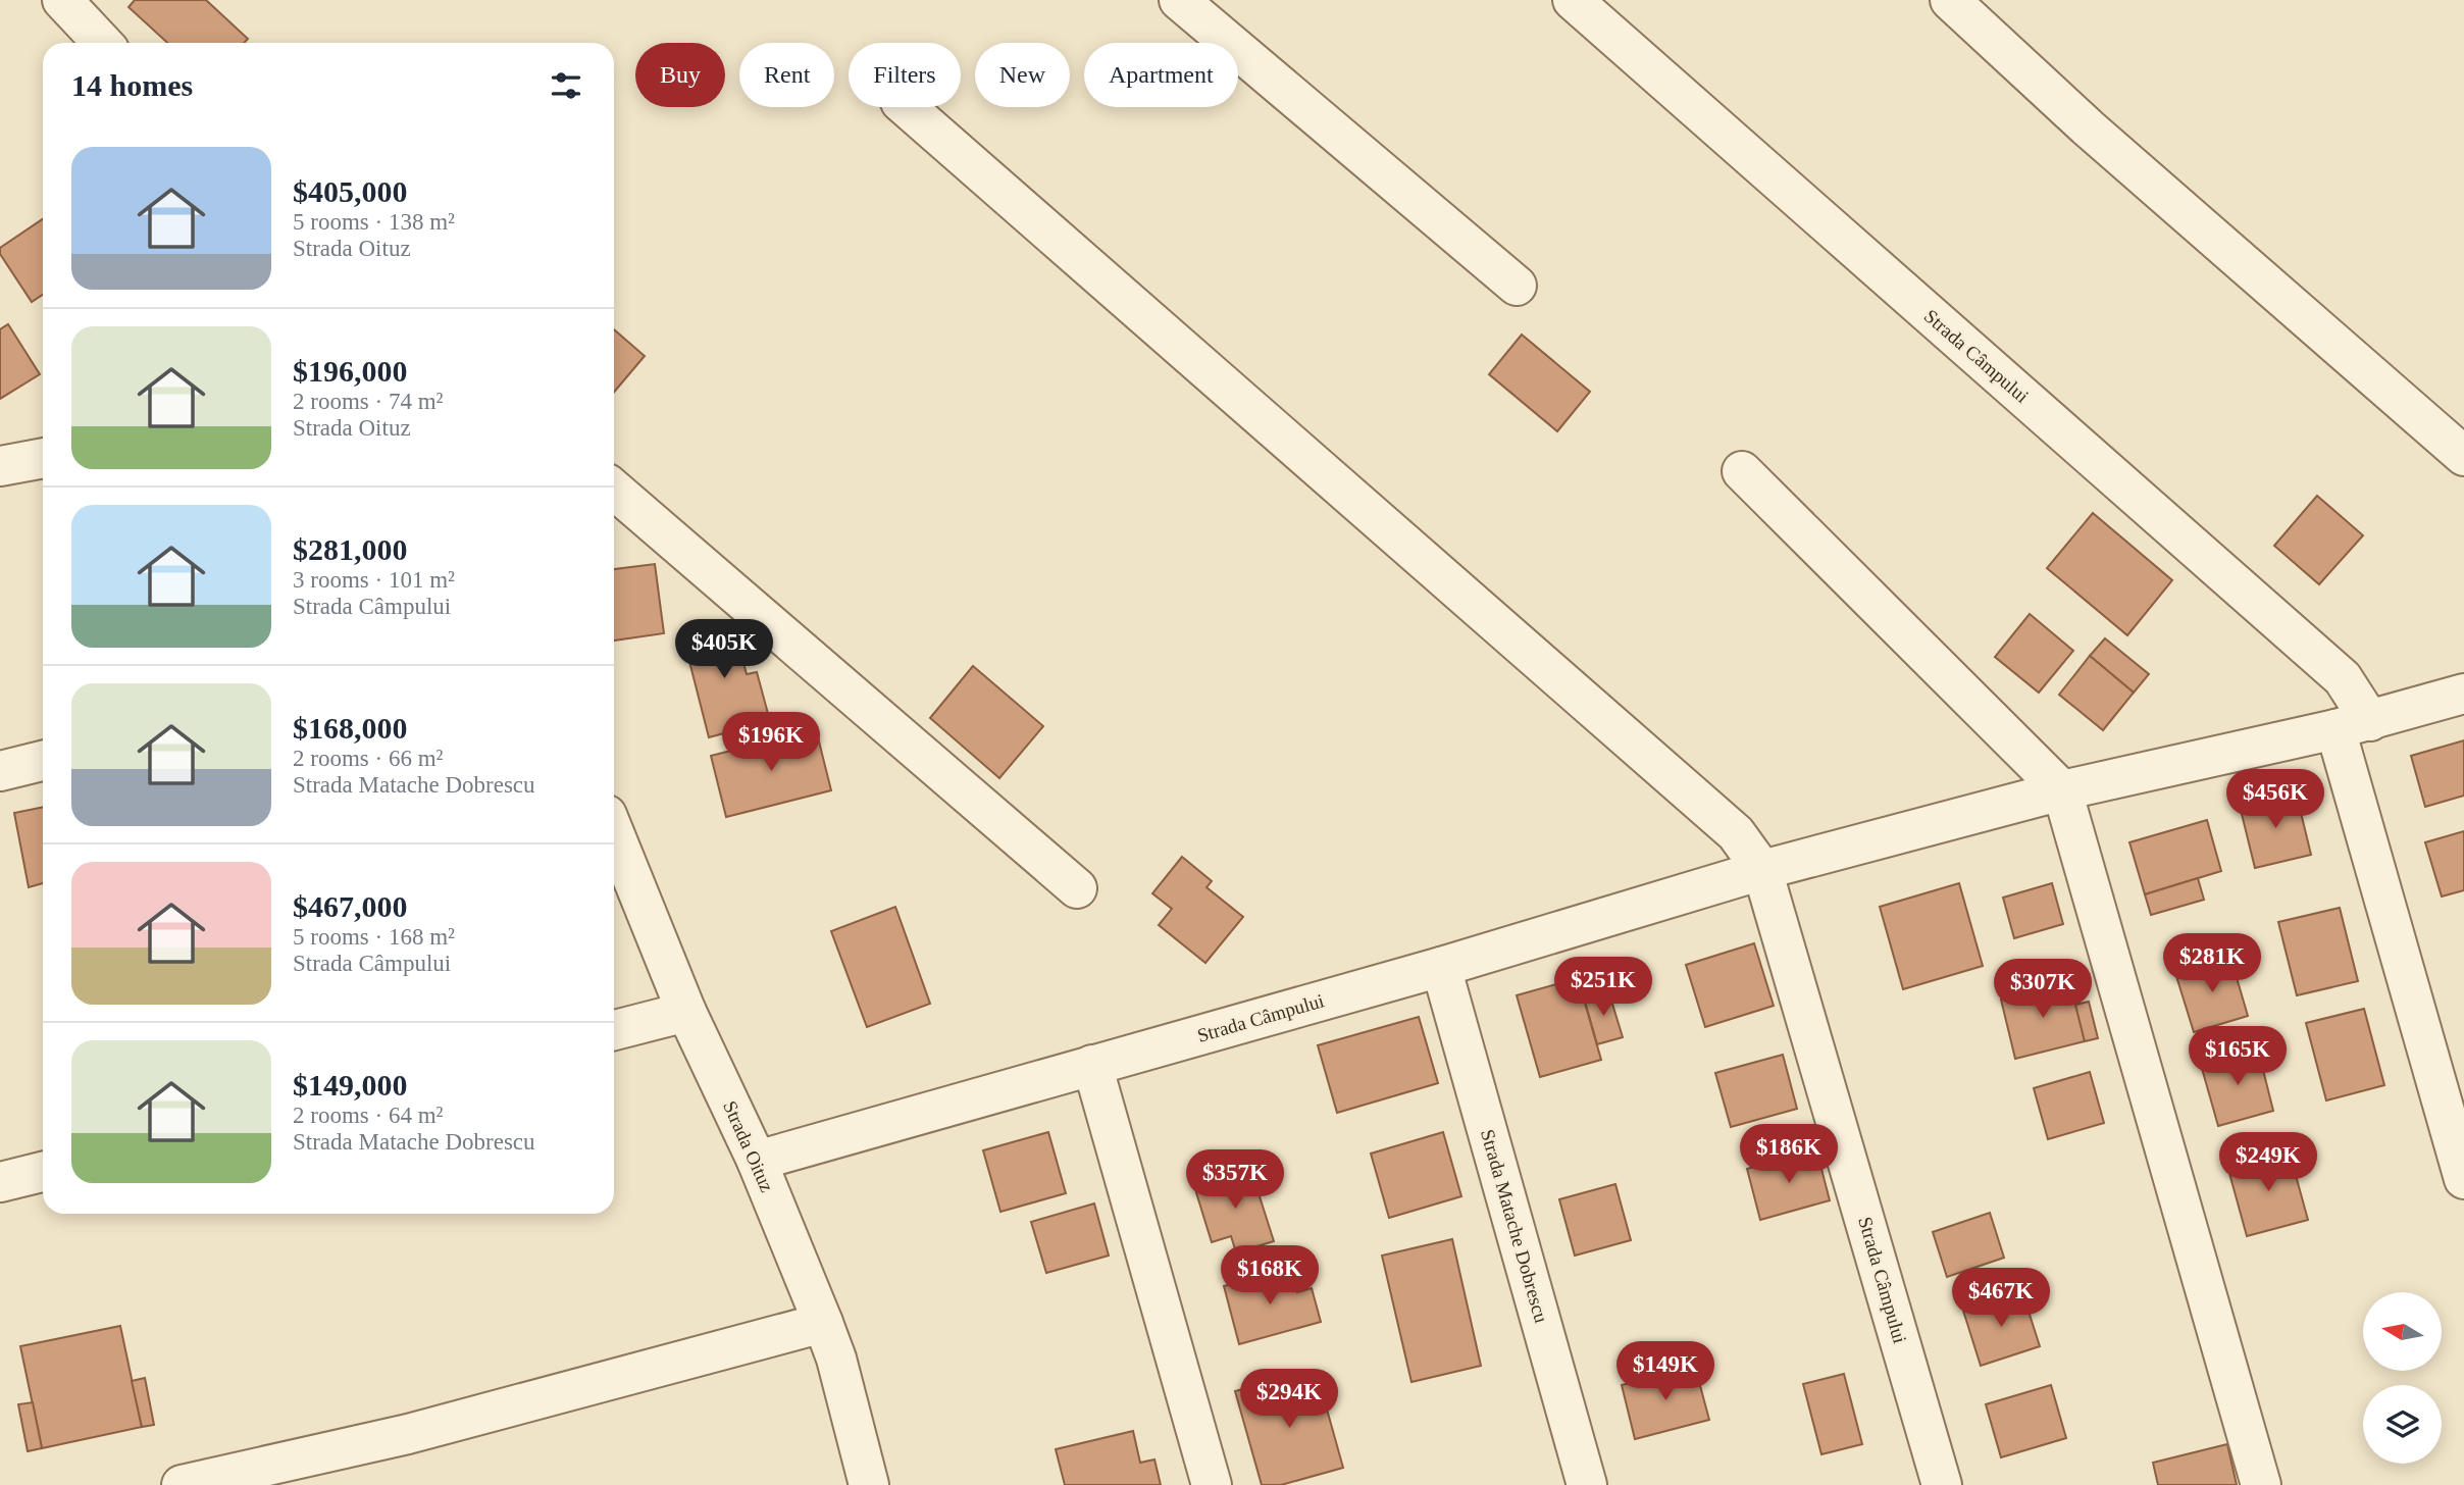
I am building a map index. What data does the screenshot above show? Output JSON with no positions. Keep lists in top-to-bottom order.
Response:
{
  "streets": {
    "street": ["Strada Câmpului", "Strada Oituz", "Strada Matache Dobrescu"]
  },
  "crossings": [
    ["Strada Câmpului", "Strada Oituz"],
    ["Strada Câmpului", "Strada Matache Dobrescu"]
  ],
  "north": "left",
  "page": {
    "chip": [
      "Buy",
      "Rent",
      "Filters",
      "New",
      "Apartment"
    ],
    "heading": "14 homes",
    "list": [
      {
        "name": "$405,000",
        "note": "5 rooms · 138 m² · Strada Oituz"
      },
      {
        "name": "$196,000",
        "note": "2 rooms · 74 m² · Strada Oituz"
      },
      {
        "name": "$281,000",
        "note": "3 rooms · 101 m² · Strada Câmpului"
      },
      {
        "name": "$168,000",
        "note": "2 rooms · 66 m² · Strada Matache Dobrescu"
      },
      {
        "name": "$467,000",
        "note": "5 rooms · 168 m² · Strada Câmpului"
      },
      {
        "name": "$149,000",
        "note": "2 rooms · 64 m² · Strada Matache Dobrescu"
      }
    ],
    "price": [
      "$405K",
      "$196K",
      "$456K",
      "$281K",
      "$251K",
      "$307K",
      "$165K",
      "$186K",
      "$249K",
      "$357K",
      "$168K",
      "$467K",
      "$149K",
      "$294K"
    ]
  }
}
